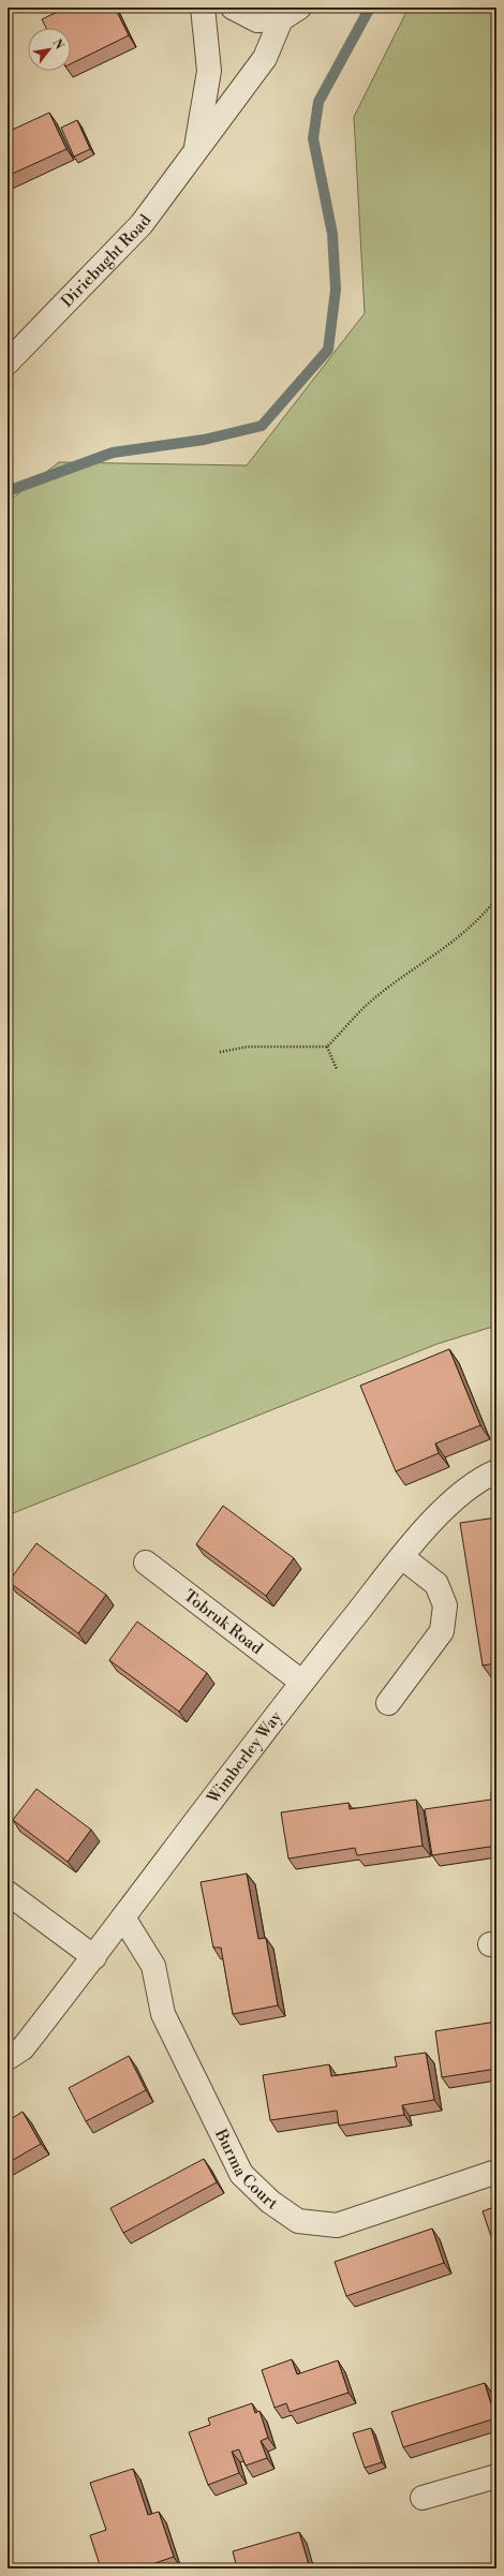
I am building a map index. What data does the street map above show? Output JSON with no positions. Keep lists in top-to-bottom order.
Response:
{
  "streets": {
    "street": [
      "Diriebught Road",
      "Tobruk Road",
      "Wimberley Way",
      "Burma Court"
    ]
  },
  "crossings": [
    ["Tobruk Road", "Wimberley Way"],
    ["Wimberley Way", "Burma Court"]
  ],
  "north": "top right"
}
